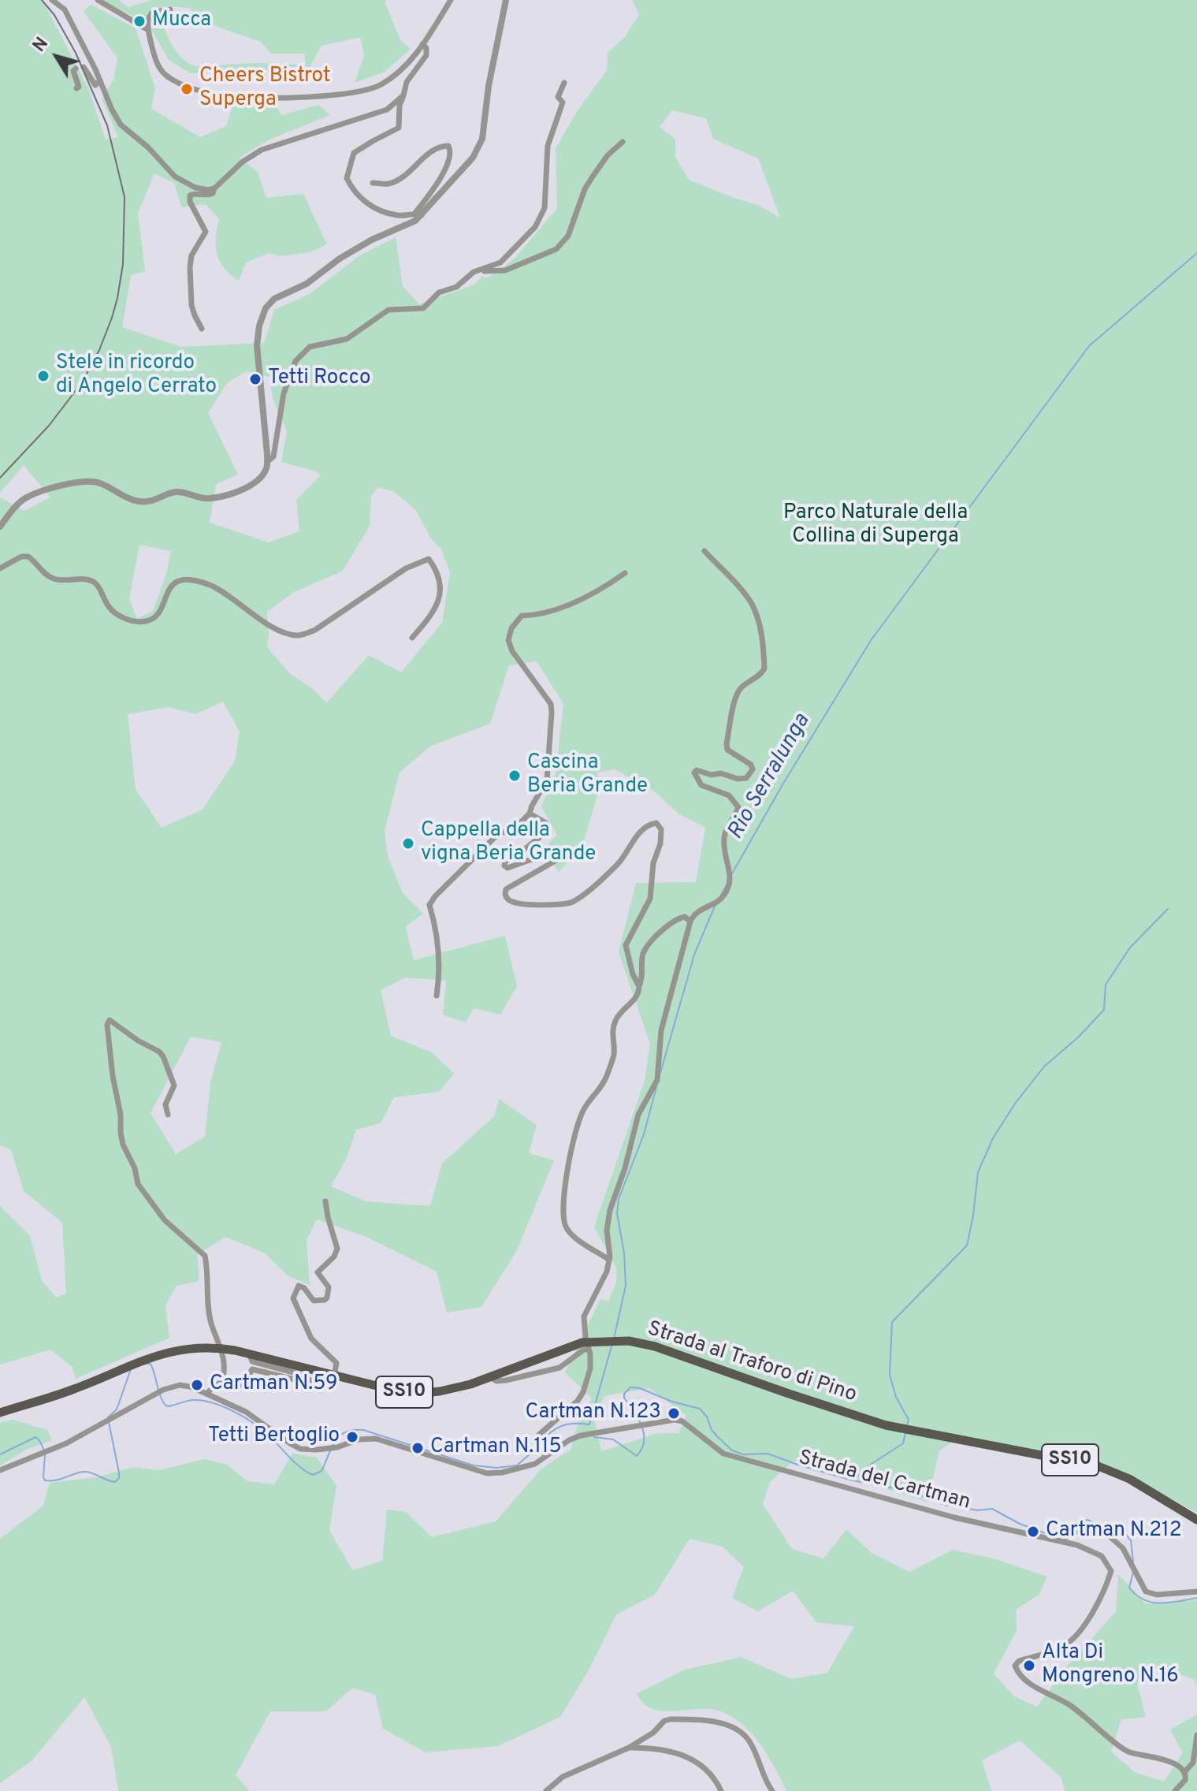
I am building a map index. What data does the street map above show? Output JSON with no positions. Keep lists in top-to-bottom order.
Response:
{
  "streets": {
    "main road": ["Strada al Traforo di Pino", "SS10"],
    "street": ["Strada del Cartman"]
  },
  "water": ["Rio Serralunga"],
  "parks": ["Parco Naturale della Collina di Superga"],
  "places": [
    "Mucca",
    "Cheers Bistrot Superga",
    "Stele in ricordo di Angelo Cerrato",
    "Tetti Rocco",
    "Cascina Beria Grande",
    "Cappella della vigna Beria Grande",
    "Cartman N.59",
    "Cartman N.123",
    "Tetti Bertoglio",
    "Cartman N.115",
    "Cartman N.212",
    "Alta Di Mongreno N.16"
  ],
  "north": "top left"
}
